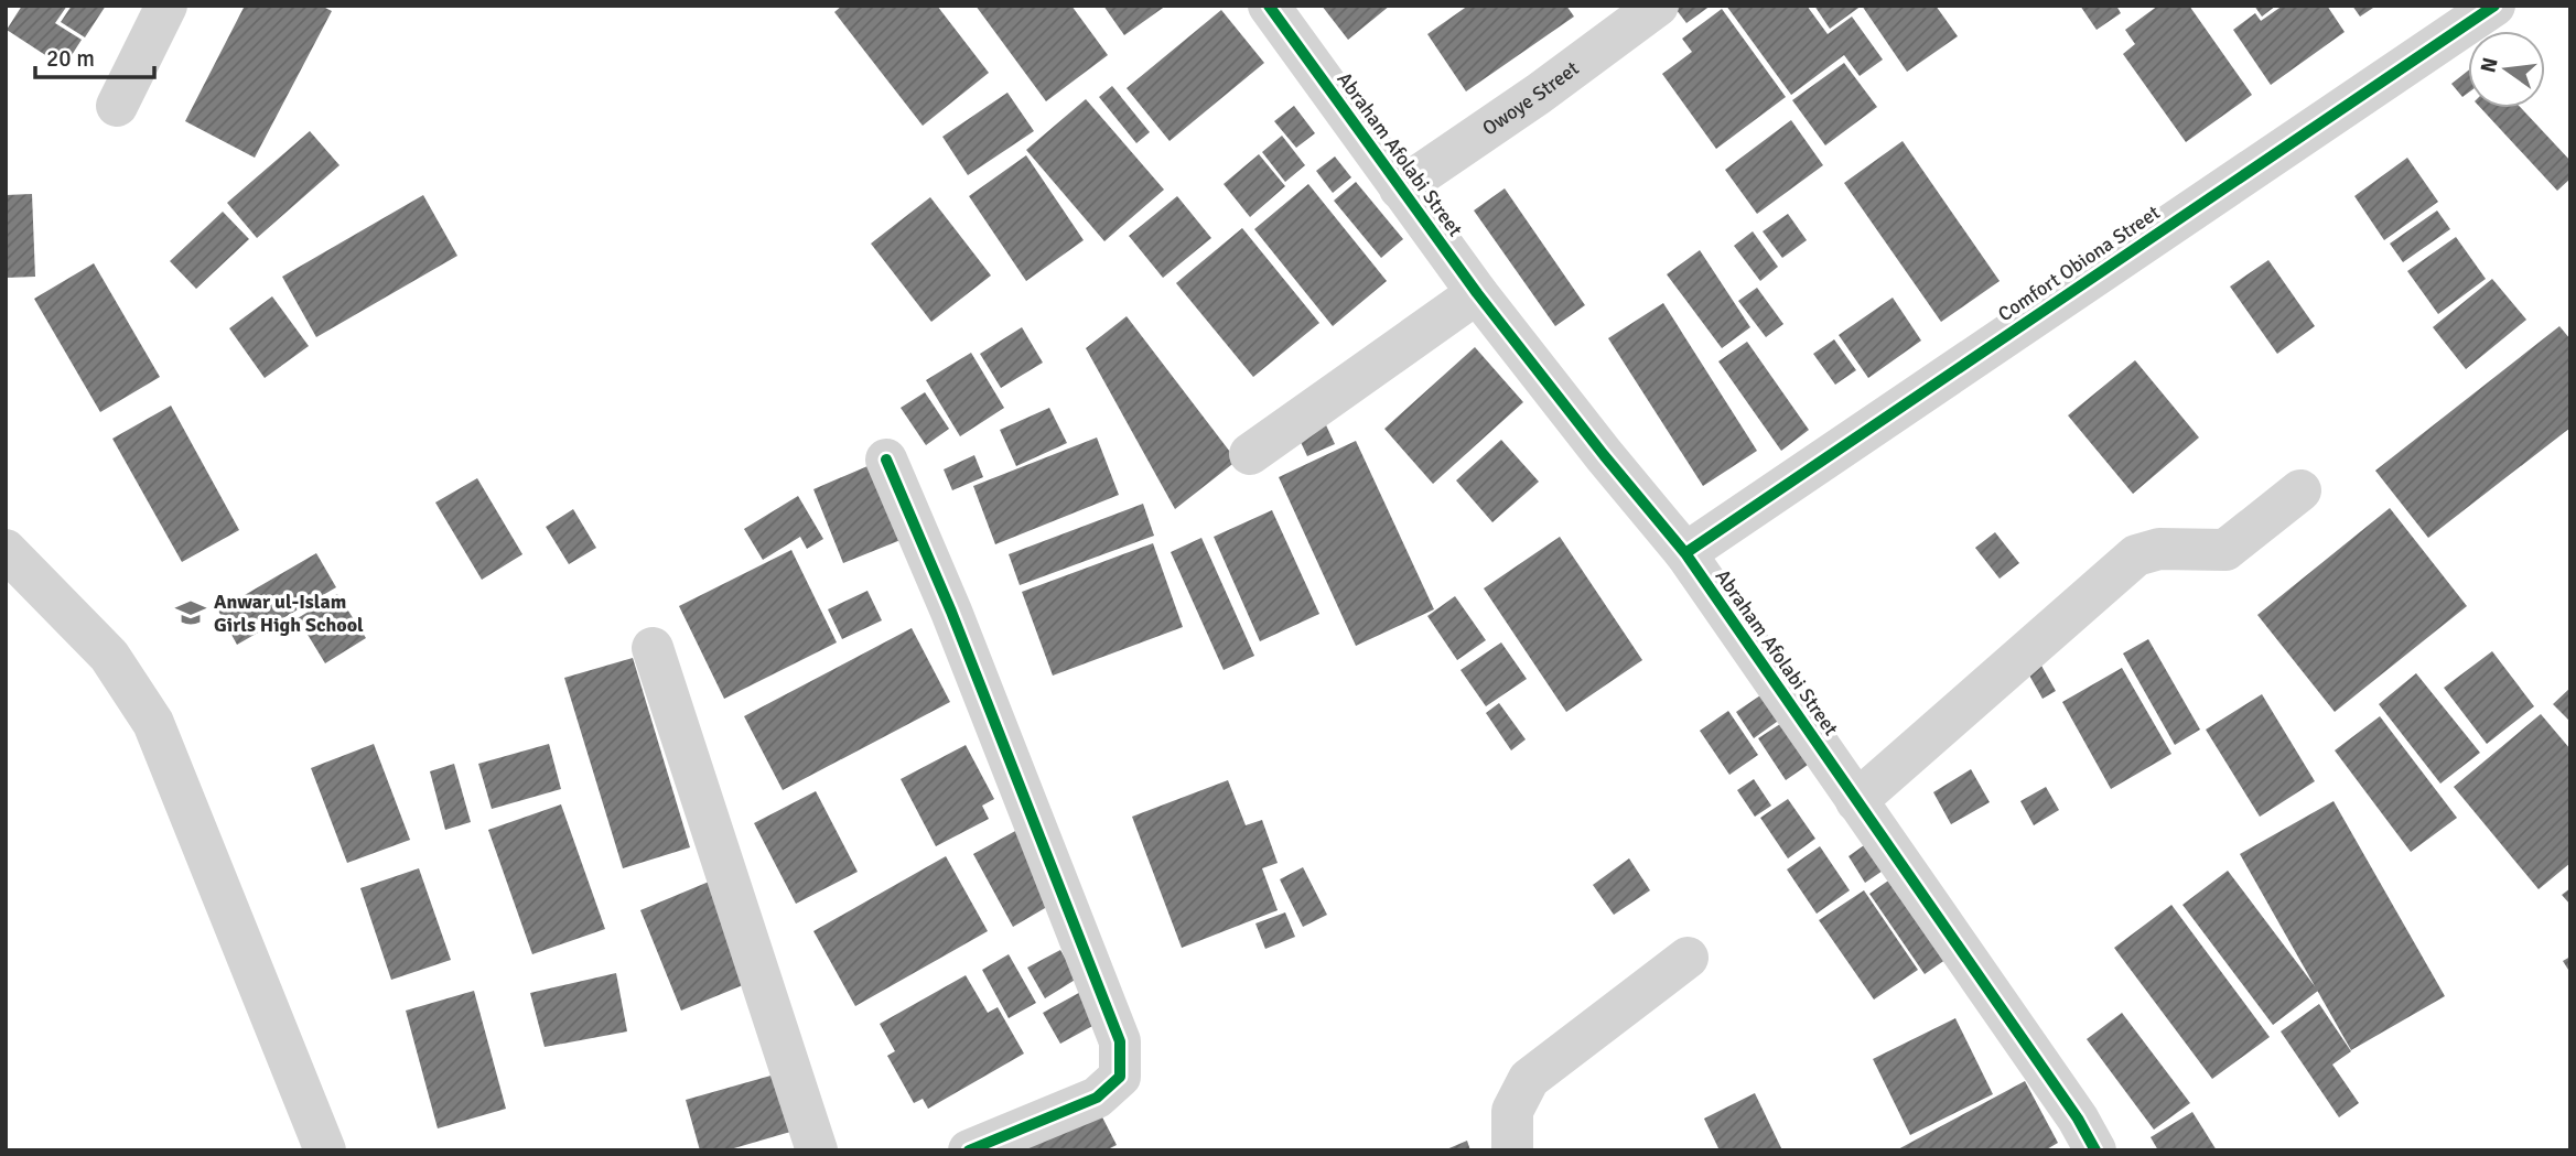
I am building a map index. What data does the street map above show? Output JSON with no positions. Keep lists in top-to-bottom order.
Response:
{
  "streets": {
    "street": ["Owoye Street", "Abraham Afolabi Street", "Comfort Obiona Street"]
  },
  "crossings": [
    ["Owoye Street", "Abraham Afolabi Street"],
    ["Abraham Afolabi Street", "Comfort Obiona Street"]
  ],
  "places": {
    "school or university": ["Anwar ul-Islam Girls High School"]
  },
  "scale_bar": "20 m",
  "north": "left"
}
